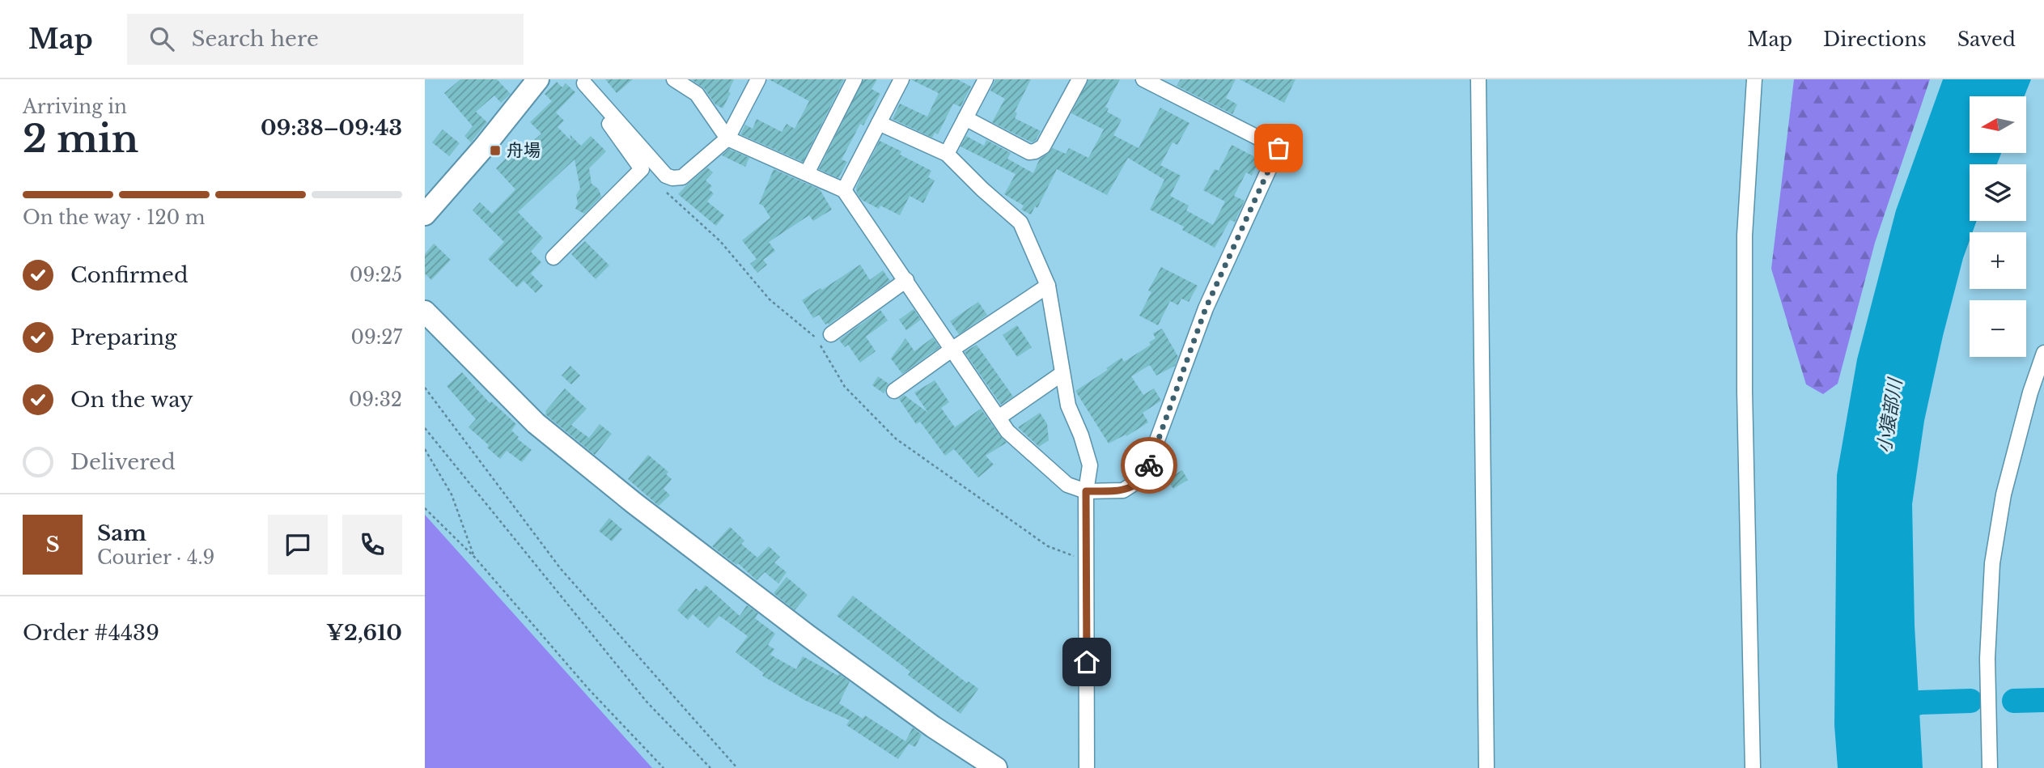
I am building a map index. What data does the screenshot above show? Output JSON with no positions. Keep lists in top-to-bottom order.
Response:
{
  "water": ["小猿部川"],
  "places": {
    "transit": ["舟場"]
  },
  "north": "left",
  "page": {
    "header": "Map",
    "search": "Search here",
    "nav": ["Map", "Directions", "Saved"],
    "heading": ["2 min", "Arriving in", "09:38–09:43"],
    "panel": [
      "Sam",
      "Courier · 4.9",
      "Order #4439",
      "¥2,610"
    ],
    "map_buttons": ["+", "−"],
    "bar": "On the way · 120 m",
    "list": [
      ["Confirmed", "09:25"],
      ["Preparing", "09:27"],
      ["On the way", "09:32"],
      "Delivered"
    ],
    "round": "S"
  }
}
